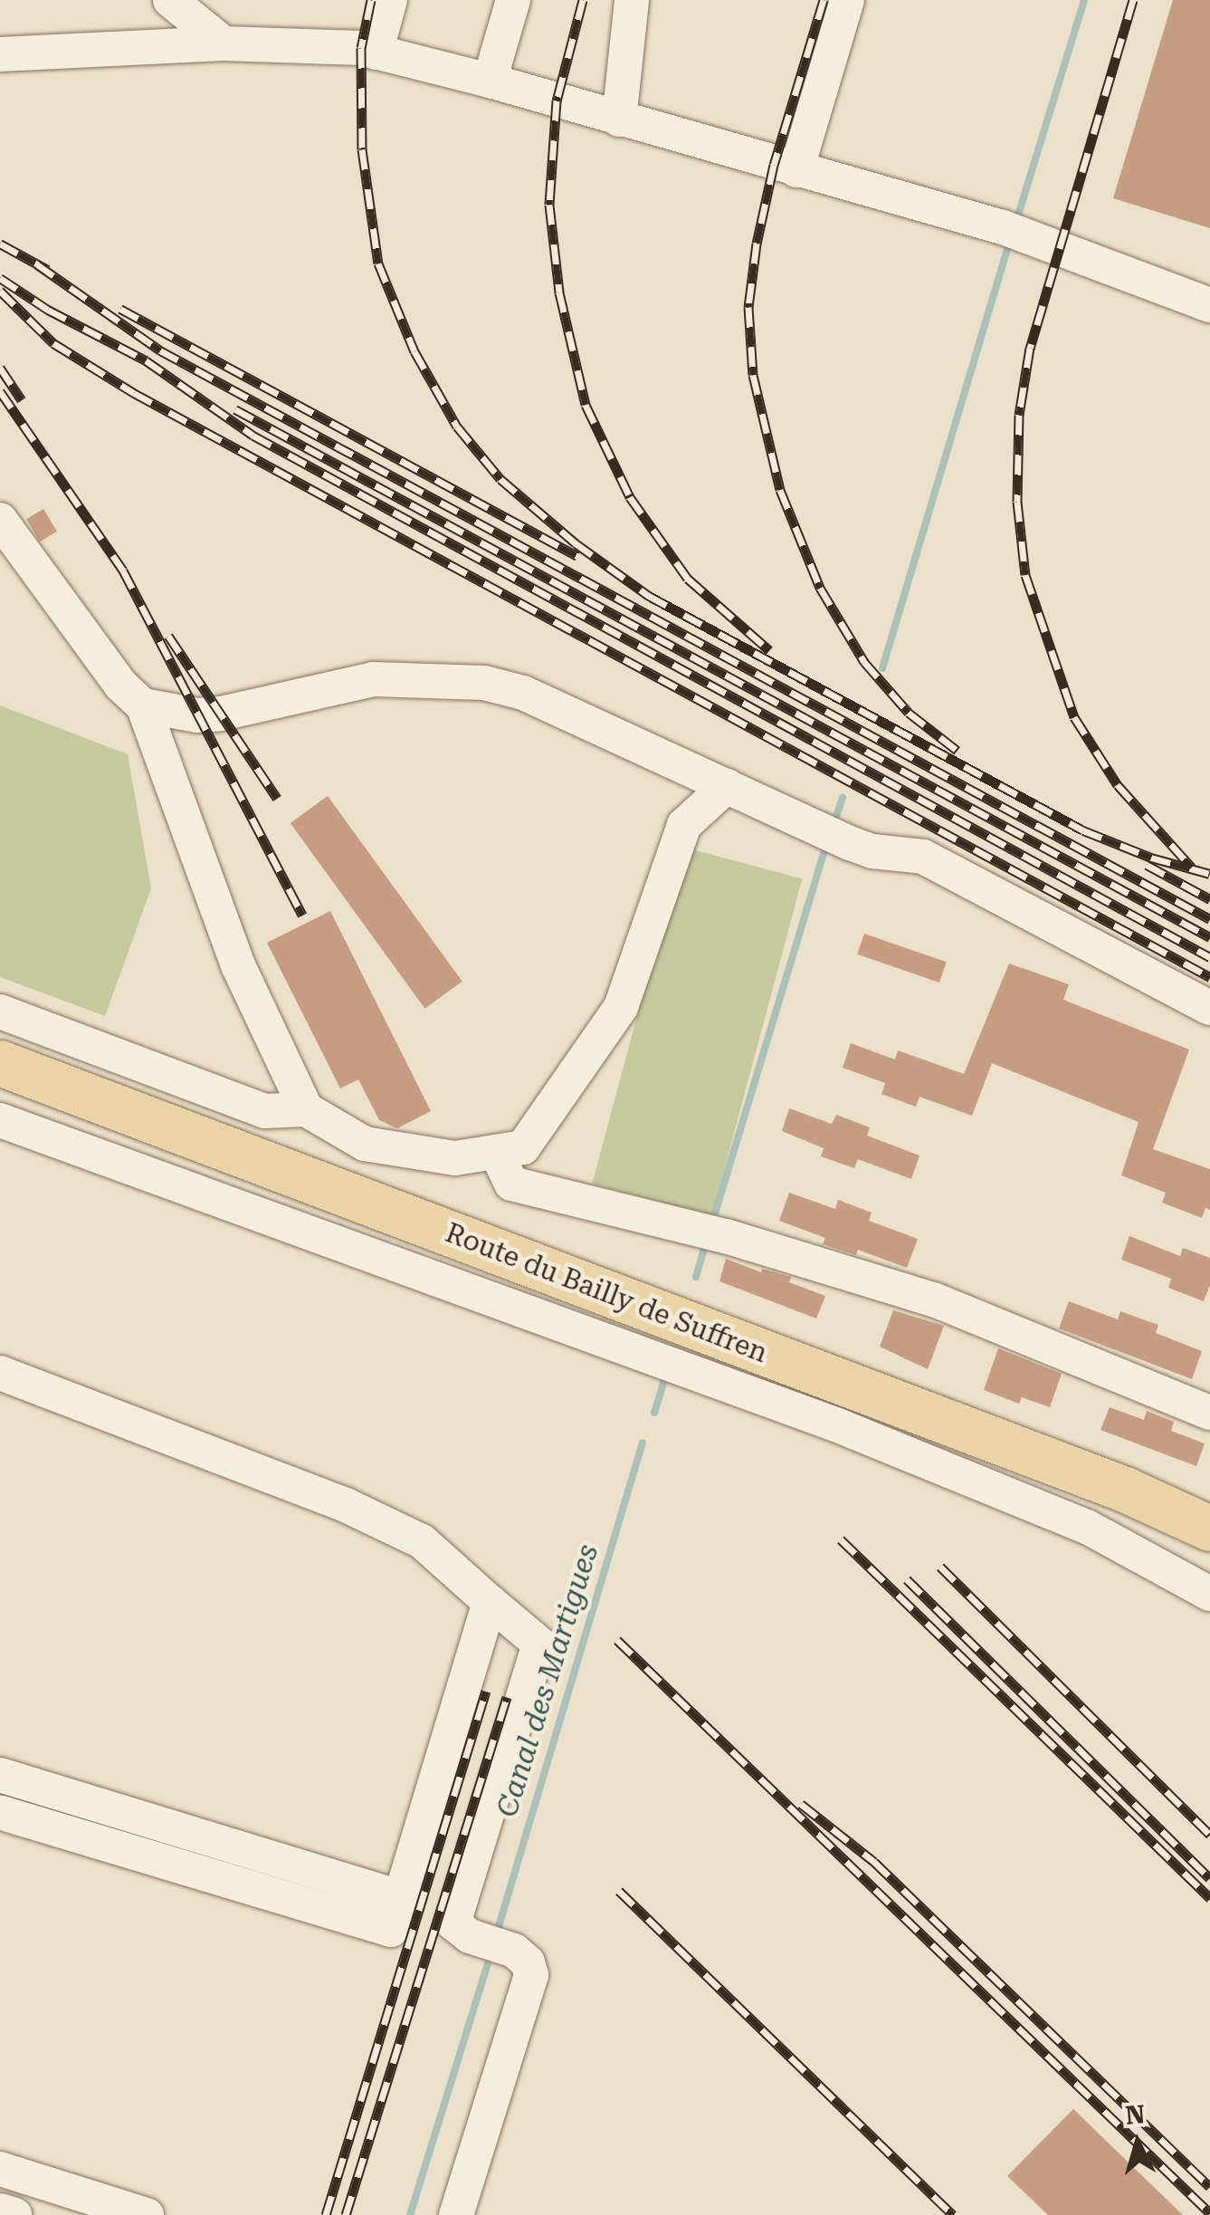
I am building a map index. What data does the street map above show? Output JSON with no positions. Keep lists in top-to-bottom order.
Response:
{
  "streets": {
    "main road": ["Route du Bailly de Suffren"]
  },
  "water": ["Canal des Martigues"],
  "north": "top"
}
